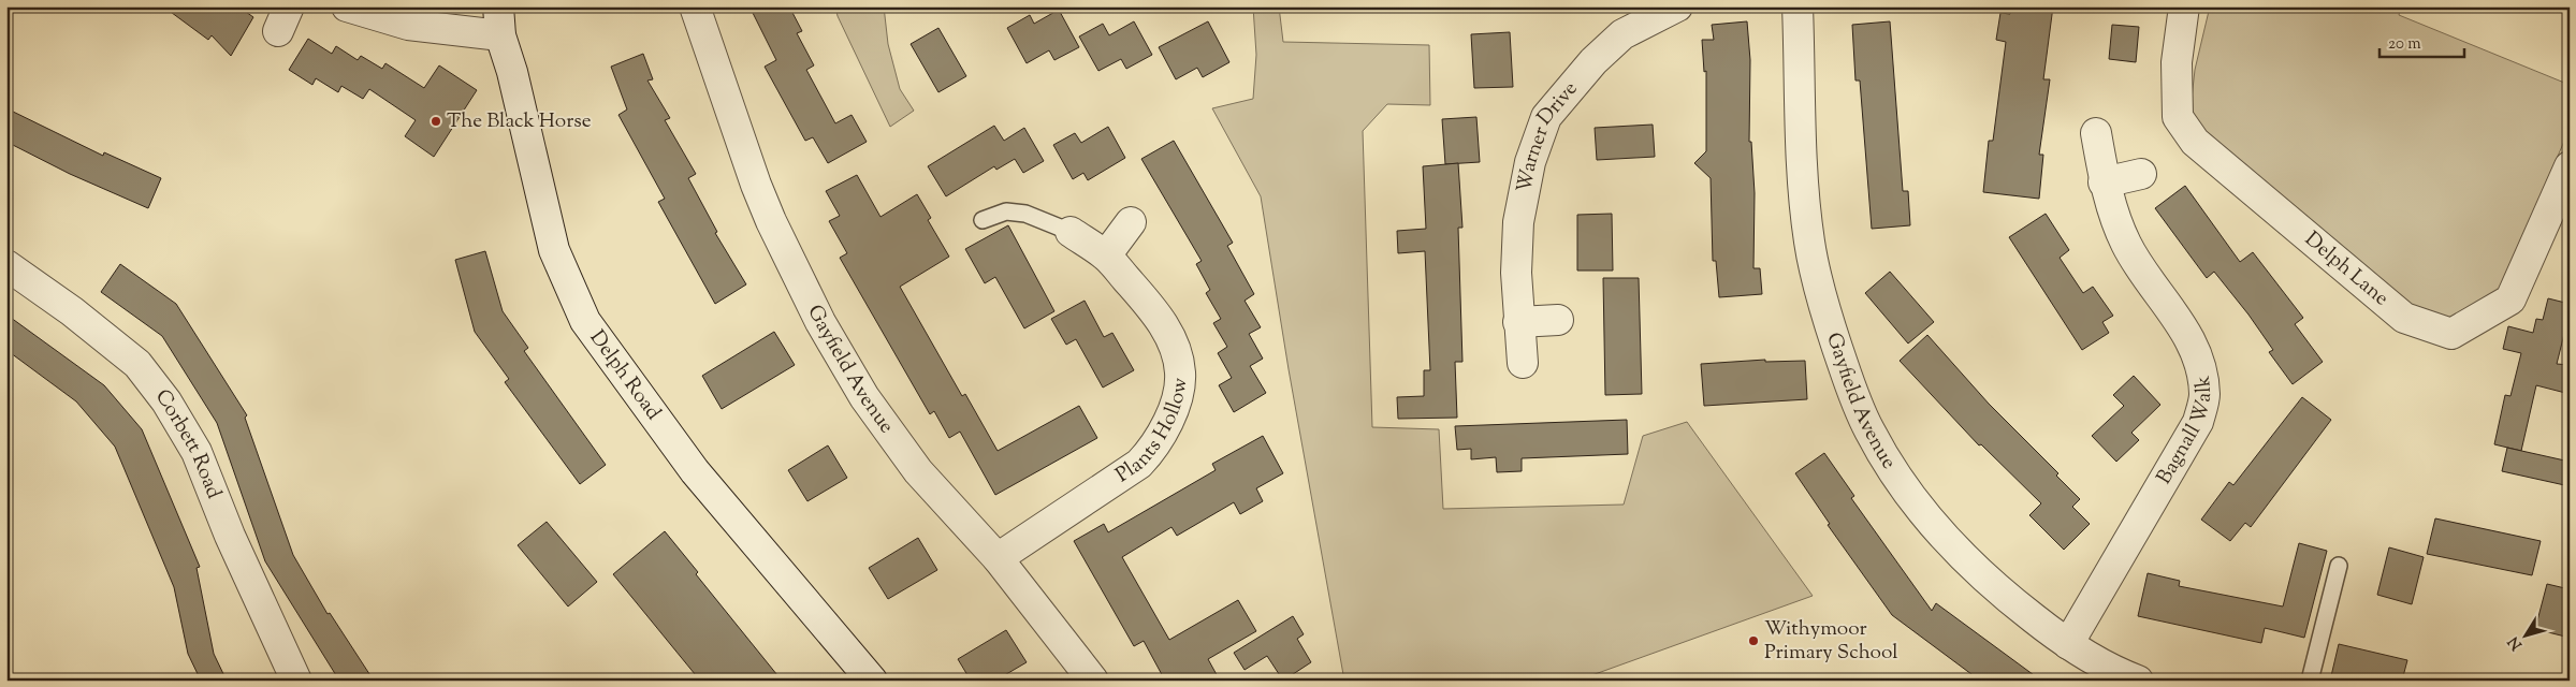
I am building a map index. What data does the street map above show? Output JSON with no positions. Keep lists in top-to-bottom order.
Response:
{
  "streets": {
    "street": [
      "Warner Drive",
      "Delph Lane",
      "Gayfield Avenue",
      "Delph Road",
      "Plants Hollow",
      "Bagnall Walk",
      "Corbett Road"
    ]
  },
  "crossings": [
    ["Gayfield Avenue", "Plants Hollow"],
    ["Gayfield Avenue", "Bagnall Walk"]
  ],
  "places": ["The Black Horse", "Withymoor Primary School"],
  "scale_bar": "20 m",
  "north": "bottom left"
}
